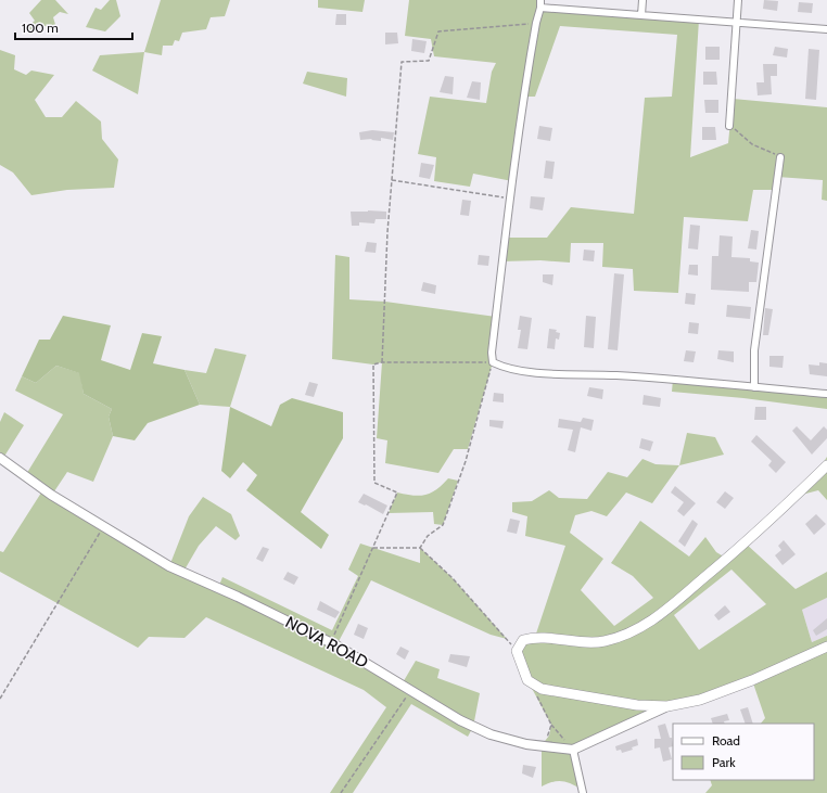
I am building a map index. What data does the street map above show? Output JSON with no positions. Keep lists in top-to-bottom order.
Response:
{
  "streets": {
    "street": ["NOVA ROAD"]
  },
  "legend": ["Road", "Park"],
  "scale_bar": "100 m"
}
